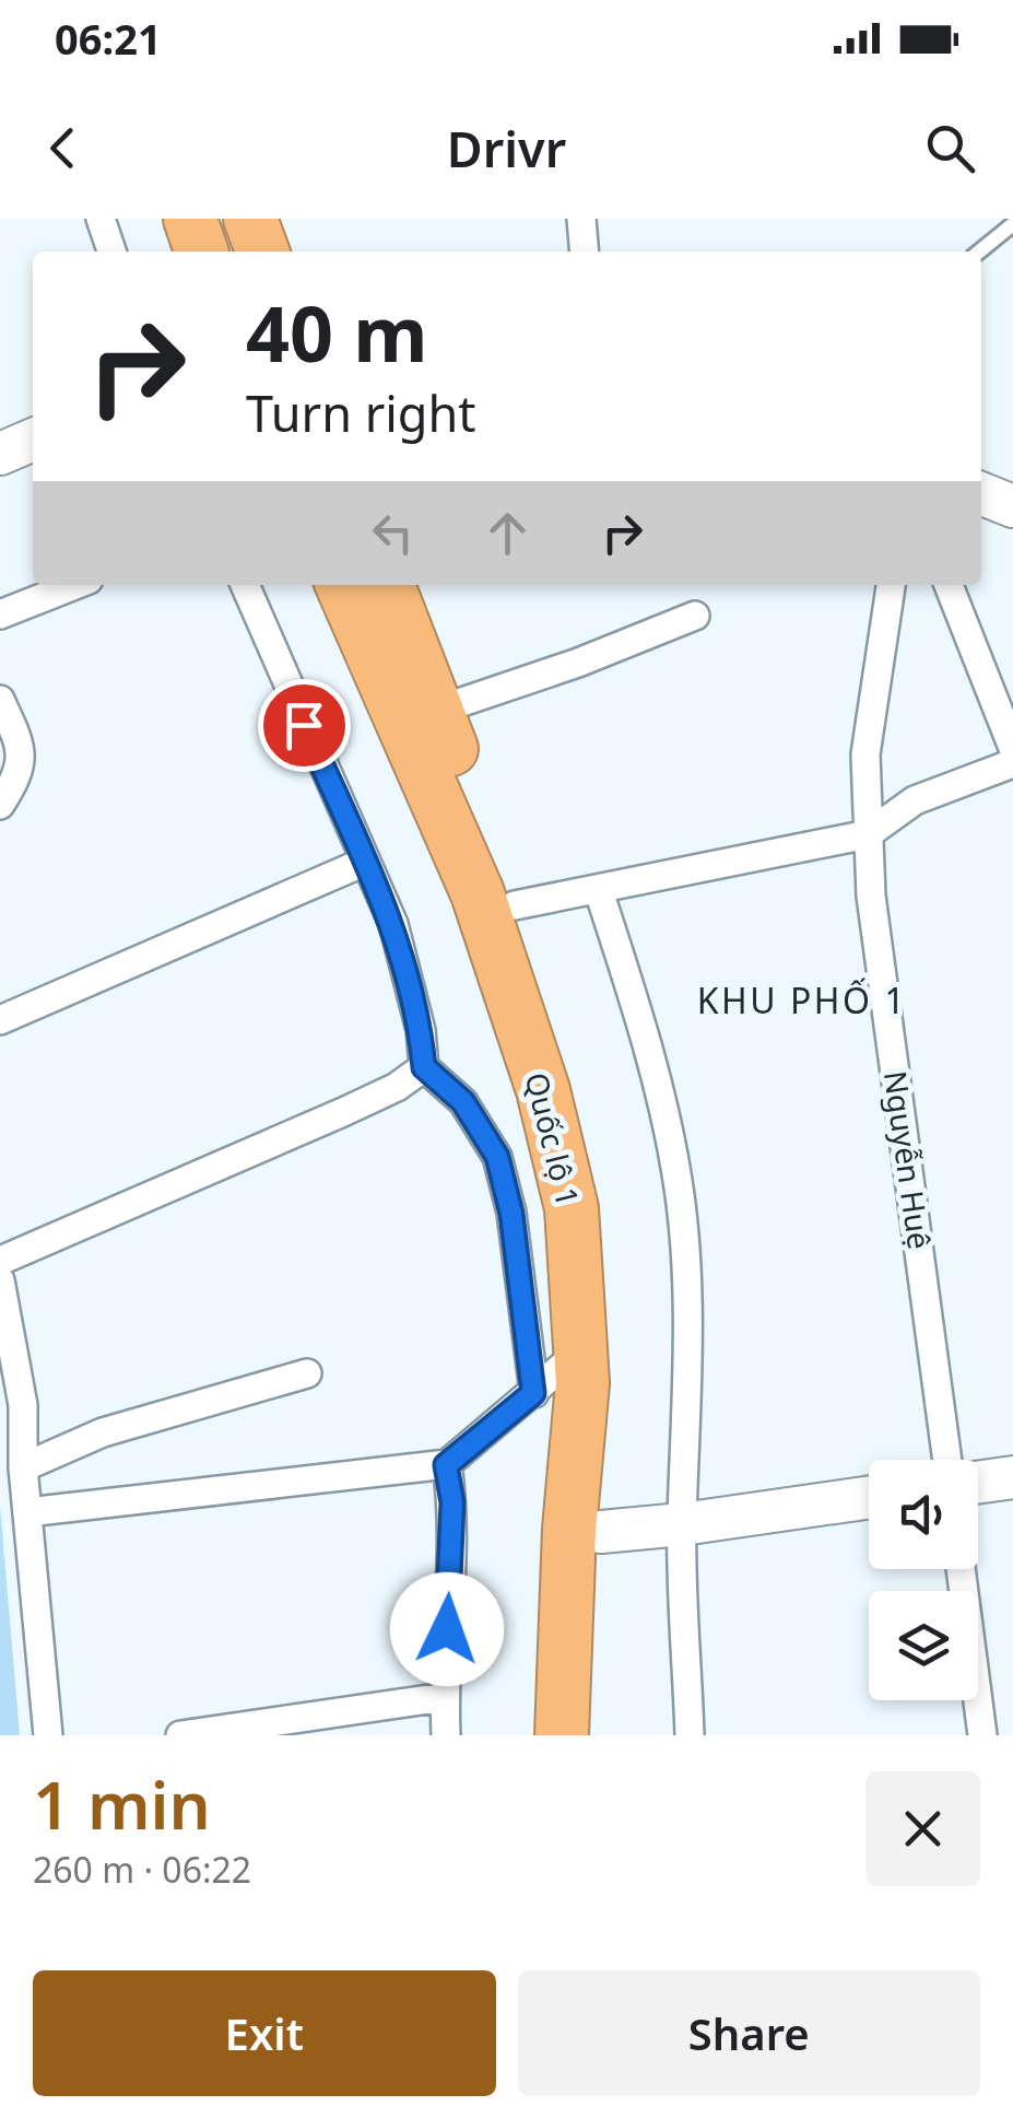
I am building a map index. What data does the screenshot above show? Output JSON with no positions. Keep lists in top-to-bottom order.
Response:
{
  "streets": {
    "highway": ["Quốc lộ 1"],
    "street": ["Nguyễn Huệ"]
  },
  "districts": ["KHU PHỐ 1"],
  "page": {
    "status": "06:21",
    "header": "Drivr",
    "turn": ["40 m", "Turn right"],
    "heading": ["1 min", "260 m · 06:22"],
    "buttons": ["Exit", "Share"]
  }
}
